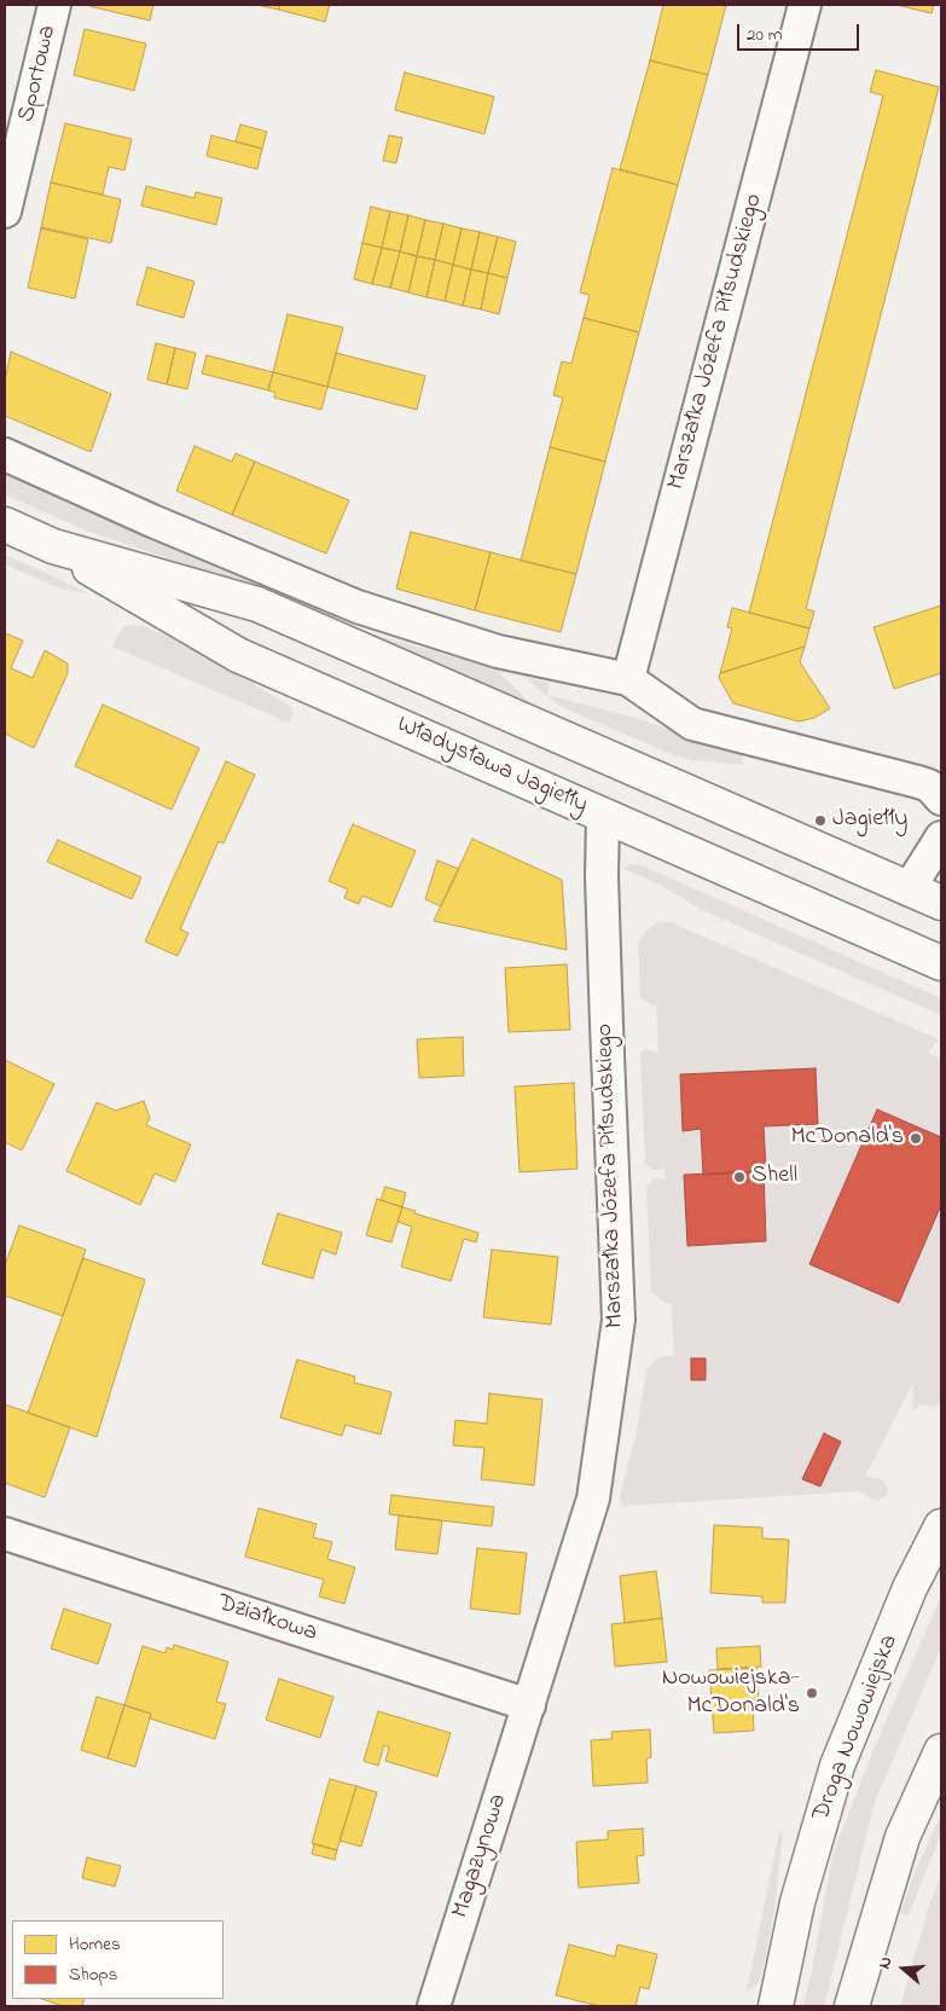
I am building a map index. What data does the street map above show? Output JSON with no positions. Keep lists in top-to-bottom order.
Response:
{
  "streets": {
    "main road": ["Władysława Jagiełły", "Droga Nowowiejska"],
    "street": [
      "Sportowa",
      "Marszałka Józefa Piłsudskiego",
      "Działkowa",
      "Magazynowa"
    ]
  },
  "crossings": [
    ["Marszałka Józefa Piłsudskiego", "Władysława Jagiełły"],
    ["Marszałka Józefa Piłsudskiego", "Działkowa"],
    ["Marszałka Józefa Piłsudskiego", "Magazynowa"],
    ["Działkowa", "Magazynowa"]
  ],
  "places": [
    "Jagiełły",
    "McDonald's",
    "Shell",
    "Nowowiejska- McDonald's"
  ],
  "legend": ["Homes", "Shops"],
  "scale_bar": "20 m",
  "north": "left"
}
